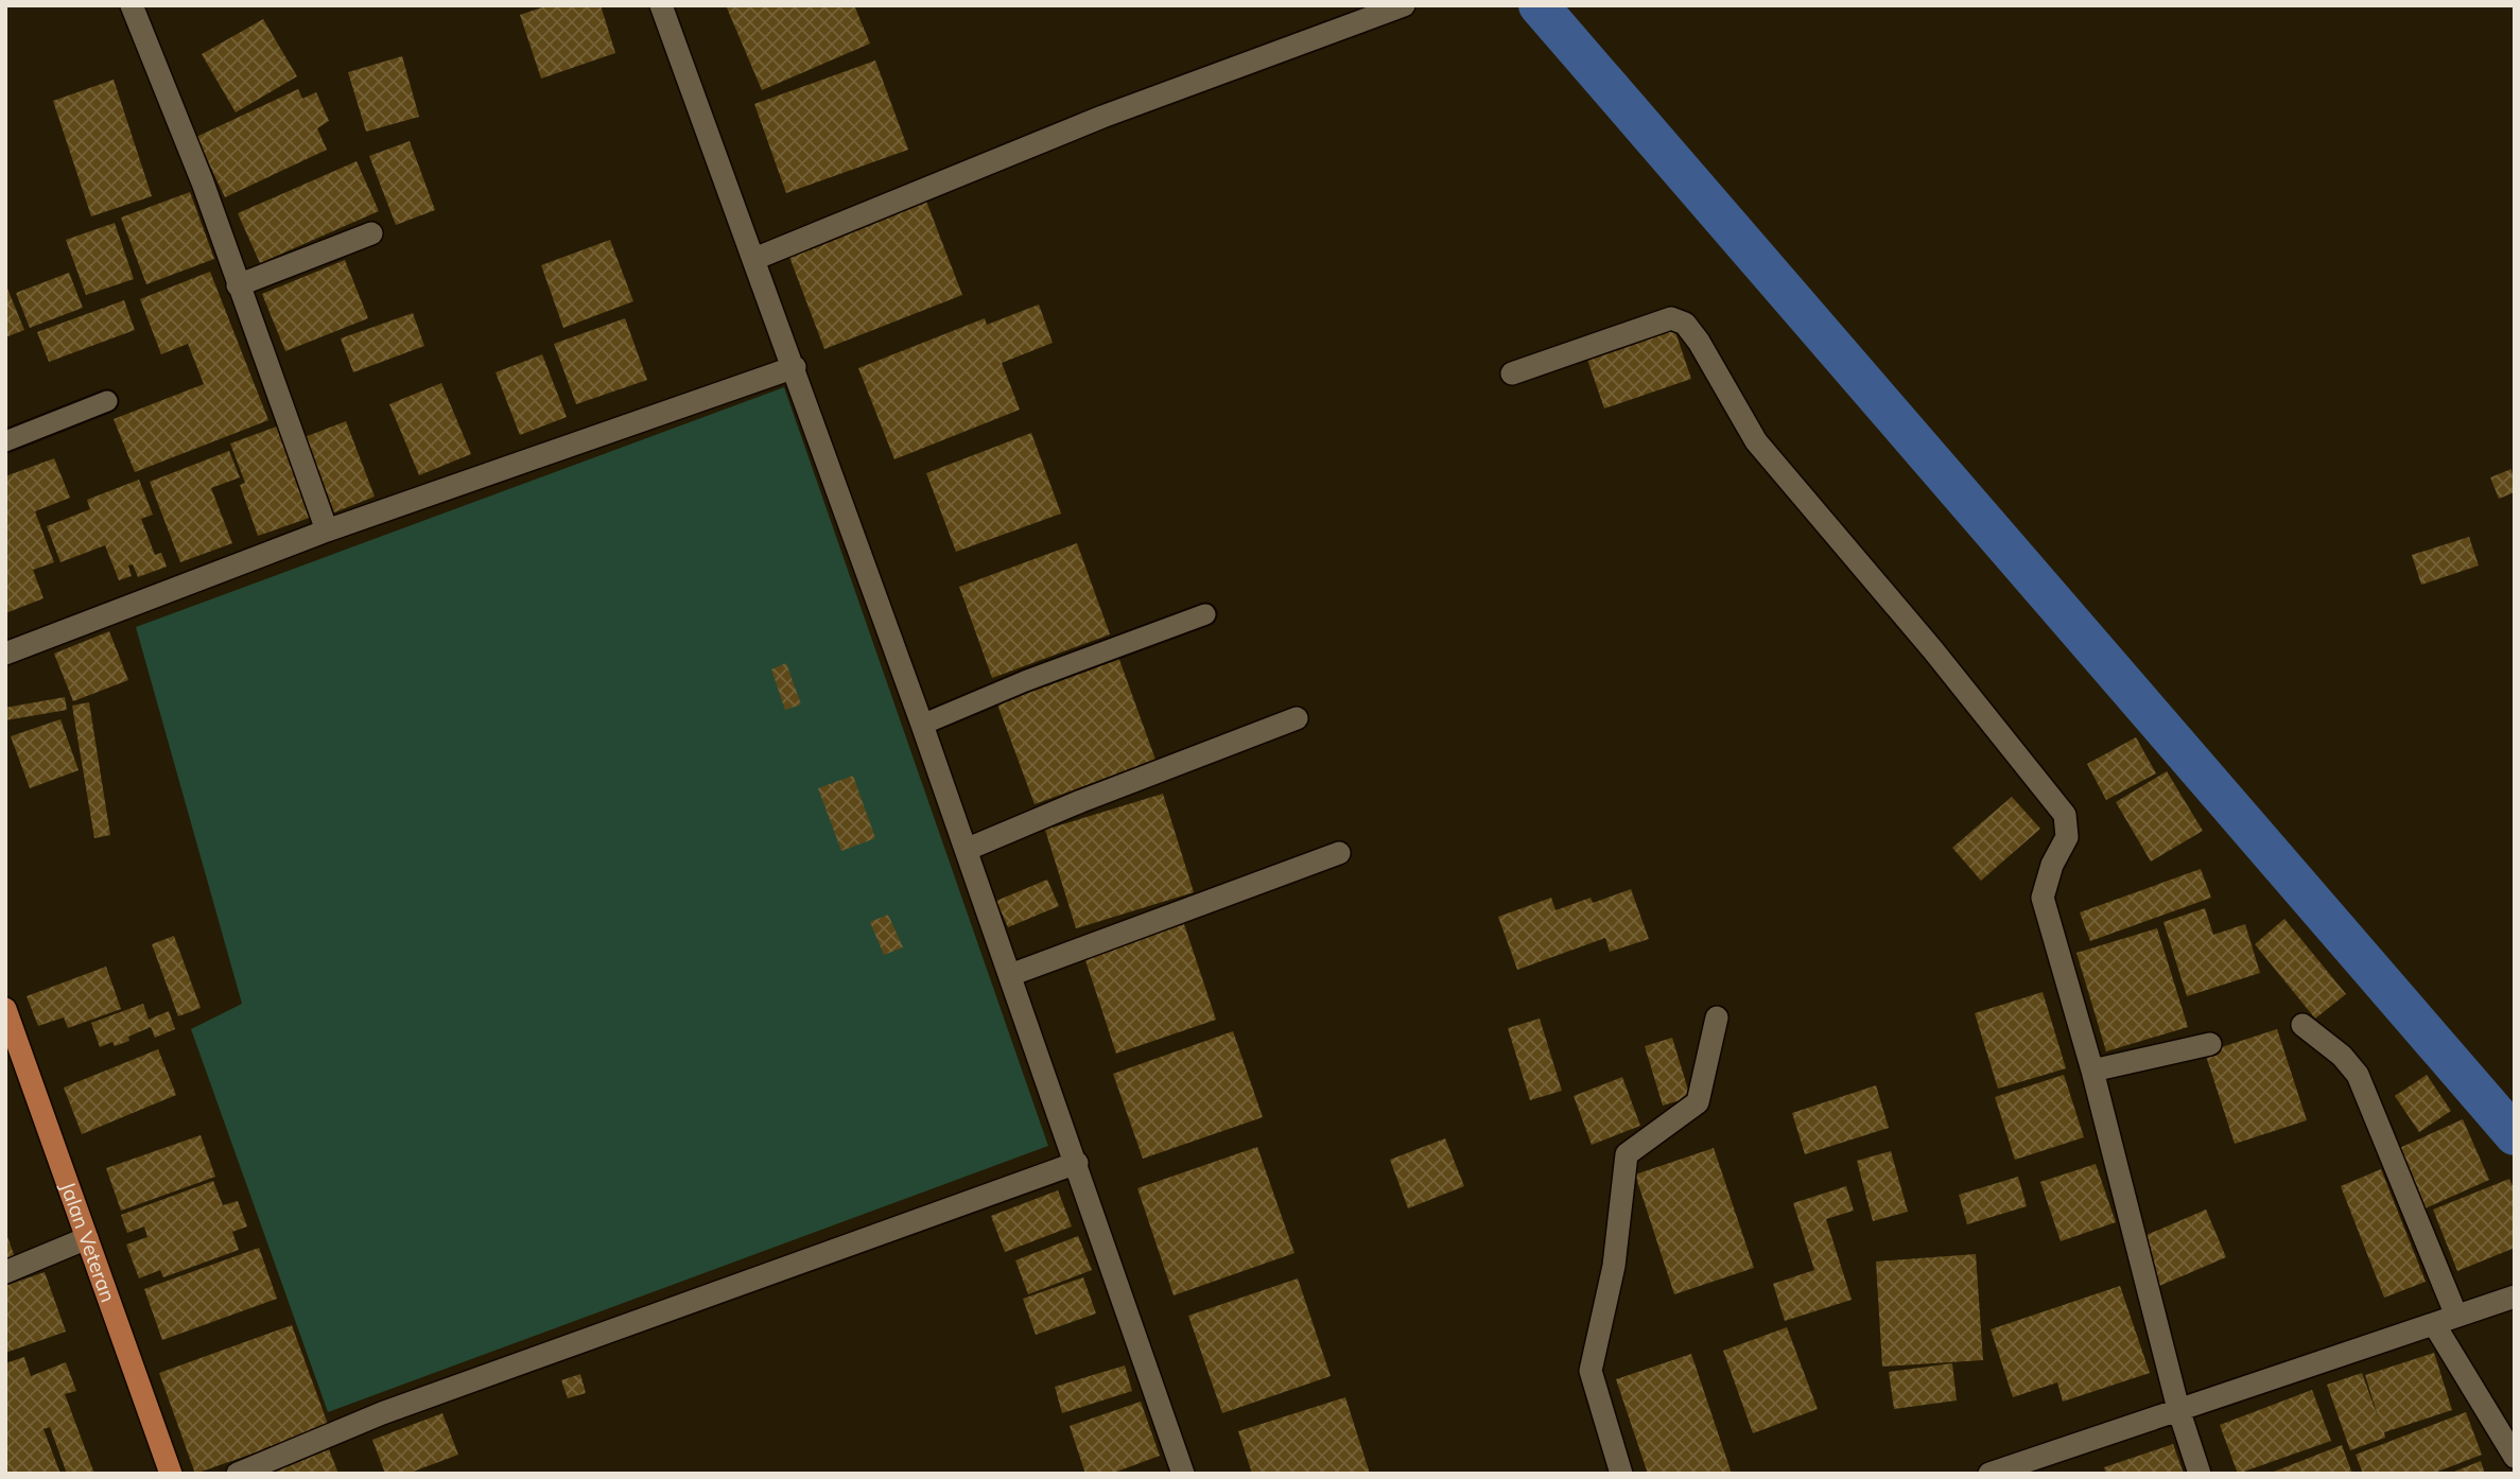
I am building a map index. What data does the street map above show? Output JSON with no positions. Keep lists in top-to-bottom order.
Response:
{
  "streets": {
    "main road": ["Jalan Veteran"]
  }
}
